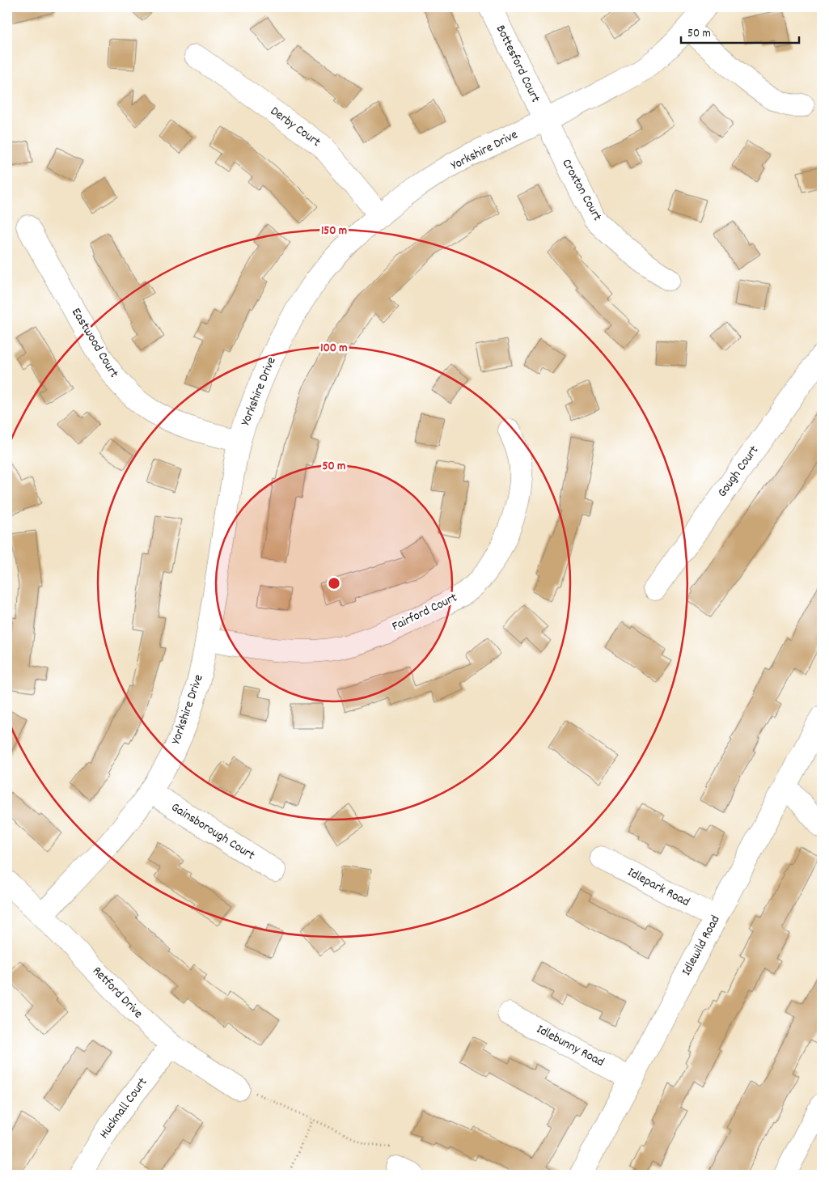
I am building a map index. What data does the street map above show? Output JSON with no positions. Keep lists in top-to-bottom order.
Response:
{
  "streets": {
    "street": [
      "Bottesford Court",
      "Derby Court",
      "Yorkshire Drive",
      "Croxton Court",
      "Eastwood Court",
      "Gough Court",
      "Fairford Court",
      "Gainsborough Court",
      "Idlepark Road",
      "Idlewild Road",
      "Retford Drive",
      "Idlebunny Road",
      "Hucknall Court"
    ]
  },
  "crossings": [
    ["Bottesford Court", "Yorkshire Drive"],
    ["Bottesford Court", "Croxton Court"],
    ["Derby Court", "Yorkshire Drive"],
    ["Yorkshire Drive", "Croxton Court"],
    ["Yorkshire Drive", "Eastwood Court"],
    ["Yorkshire Drive", "Fairford Court"],
    ["Yorkshire Drive", "Gainsborough Court"],
    ["Yorkshire Drive", "Retford Drive"],
    ["Idlepark Road", "Idlewild Road"],
    ["Idlewild Road", "Idlebunny Road"],
    ["Retford Drive", "Hucknall Court"]
  ],
  "scale_bar": "50 m",
  "rings": ["150 m", "100 m", "50 m"]
}
